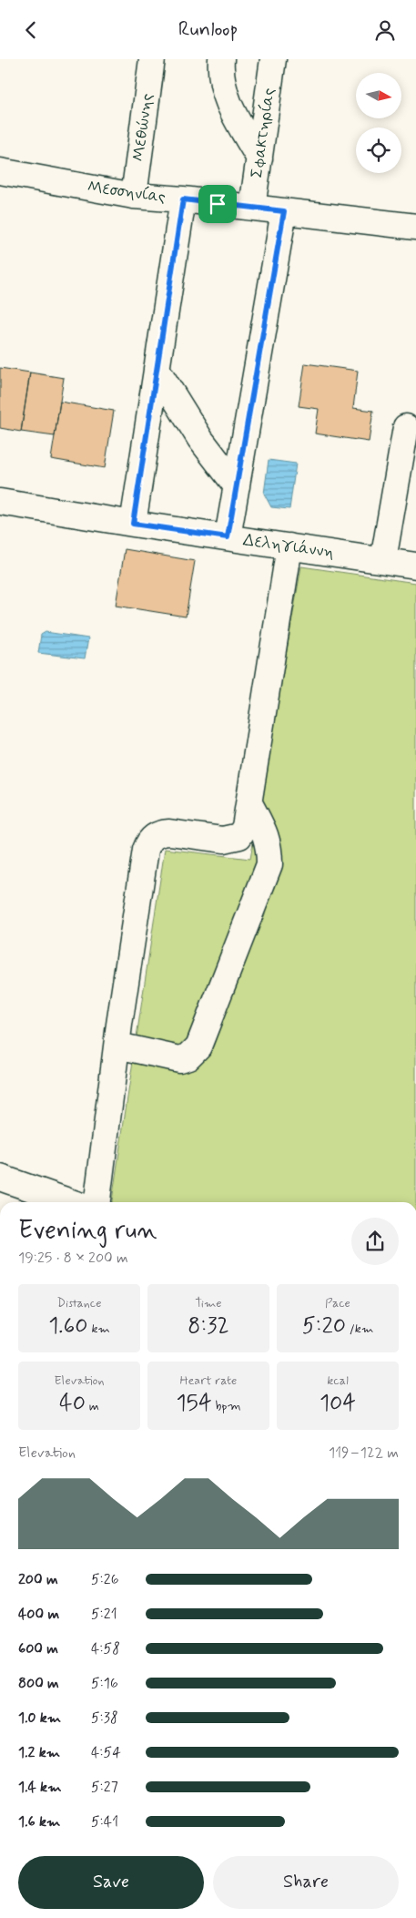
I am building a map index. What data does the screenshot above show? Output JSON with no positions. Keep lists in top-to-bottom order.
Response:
{
  "streets": {
    "street": [
      "Μεθώνης",
      "Σφακτηρίας",
      "Μεσσηνίας",
      "Δεληγιάννη"
    ]
  },
  "crossings": [
    ["Μεθώνης", "Μεσσηνίας"],
    ["Σφακτηρίας", "Μεσσηνίας"]
  ],
  "north": "right",
  "page": {
    "header": "Runloop",
    "heading": ["Evening run", "19:25 · 8 × 200 m"],
    "stats": [
      ["Distance", "1.60 km"],
      ["Time", "8:32"],
      ["Pace", "5:20 /km"],
      ["Elevation", "40 m"],
      ["Heart rate", "154 bpm"],
      ["kcal", "104"]
    ],
    "chart": ["Elevation", "119–122 m"],
    "list": [
      {
        "name": "200 m",
        "note": "5:26"
      },
      {
        "name": "400 m",
        "note": "5:21"
      },
      {
        "name": "600 m",
        "note": "4:58"
      },
      {
        "name": "800 m",
        "note": "5:16"
      },
      {
        "name": "1.0 km",
        "note": "5:38"
      },
      {
        "name": "1.2 km",
        "note": "4:54"
      },
      {
        "name": "1.4 km",
        "note": "5:27"
      },
      {
        "name": "1.6 km",
        "note": "5:41"
      }
    ],
    "buttons": ["Save", "Share"]
  }
}
